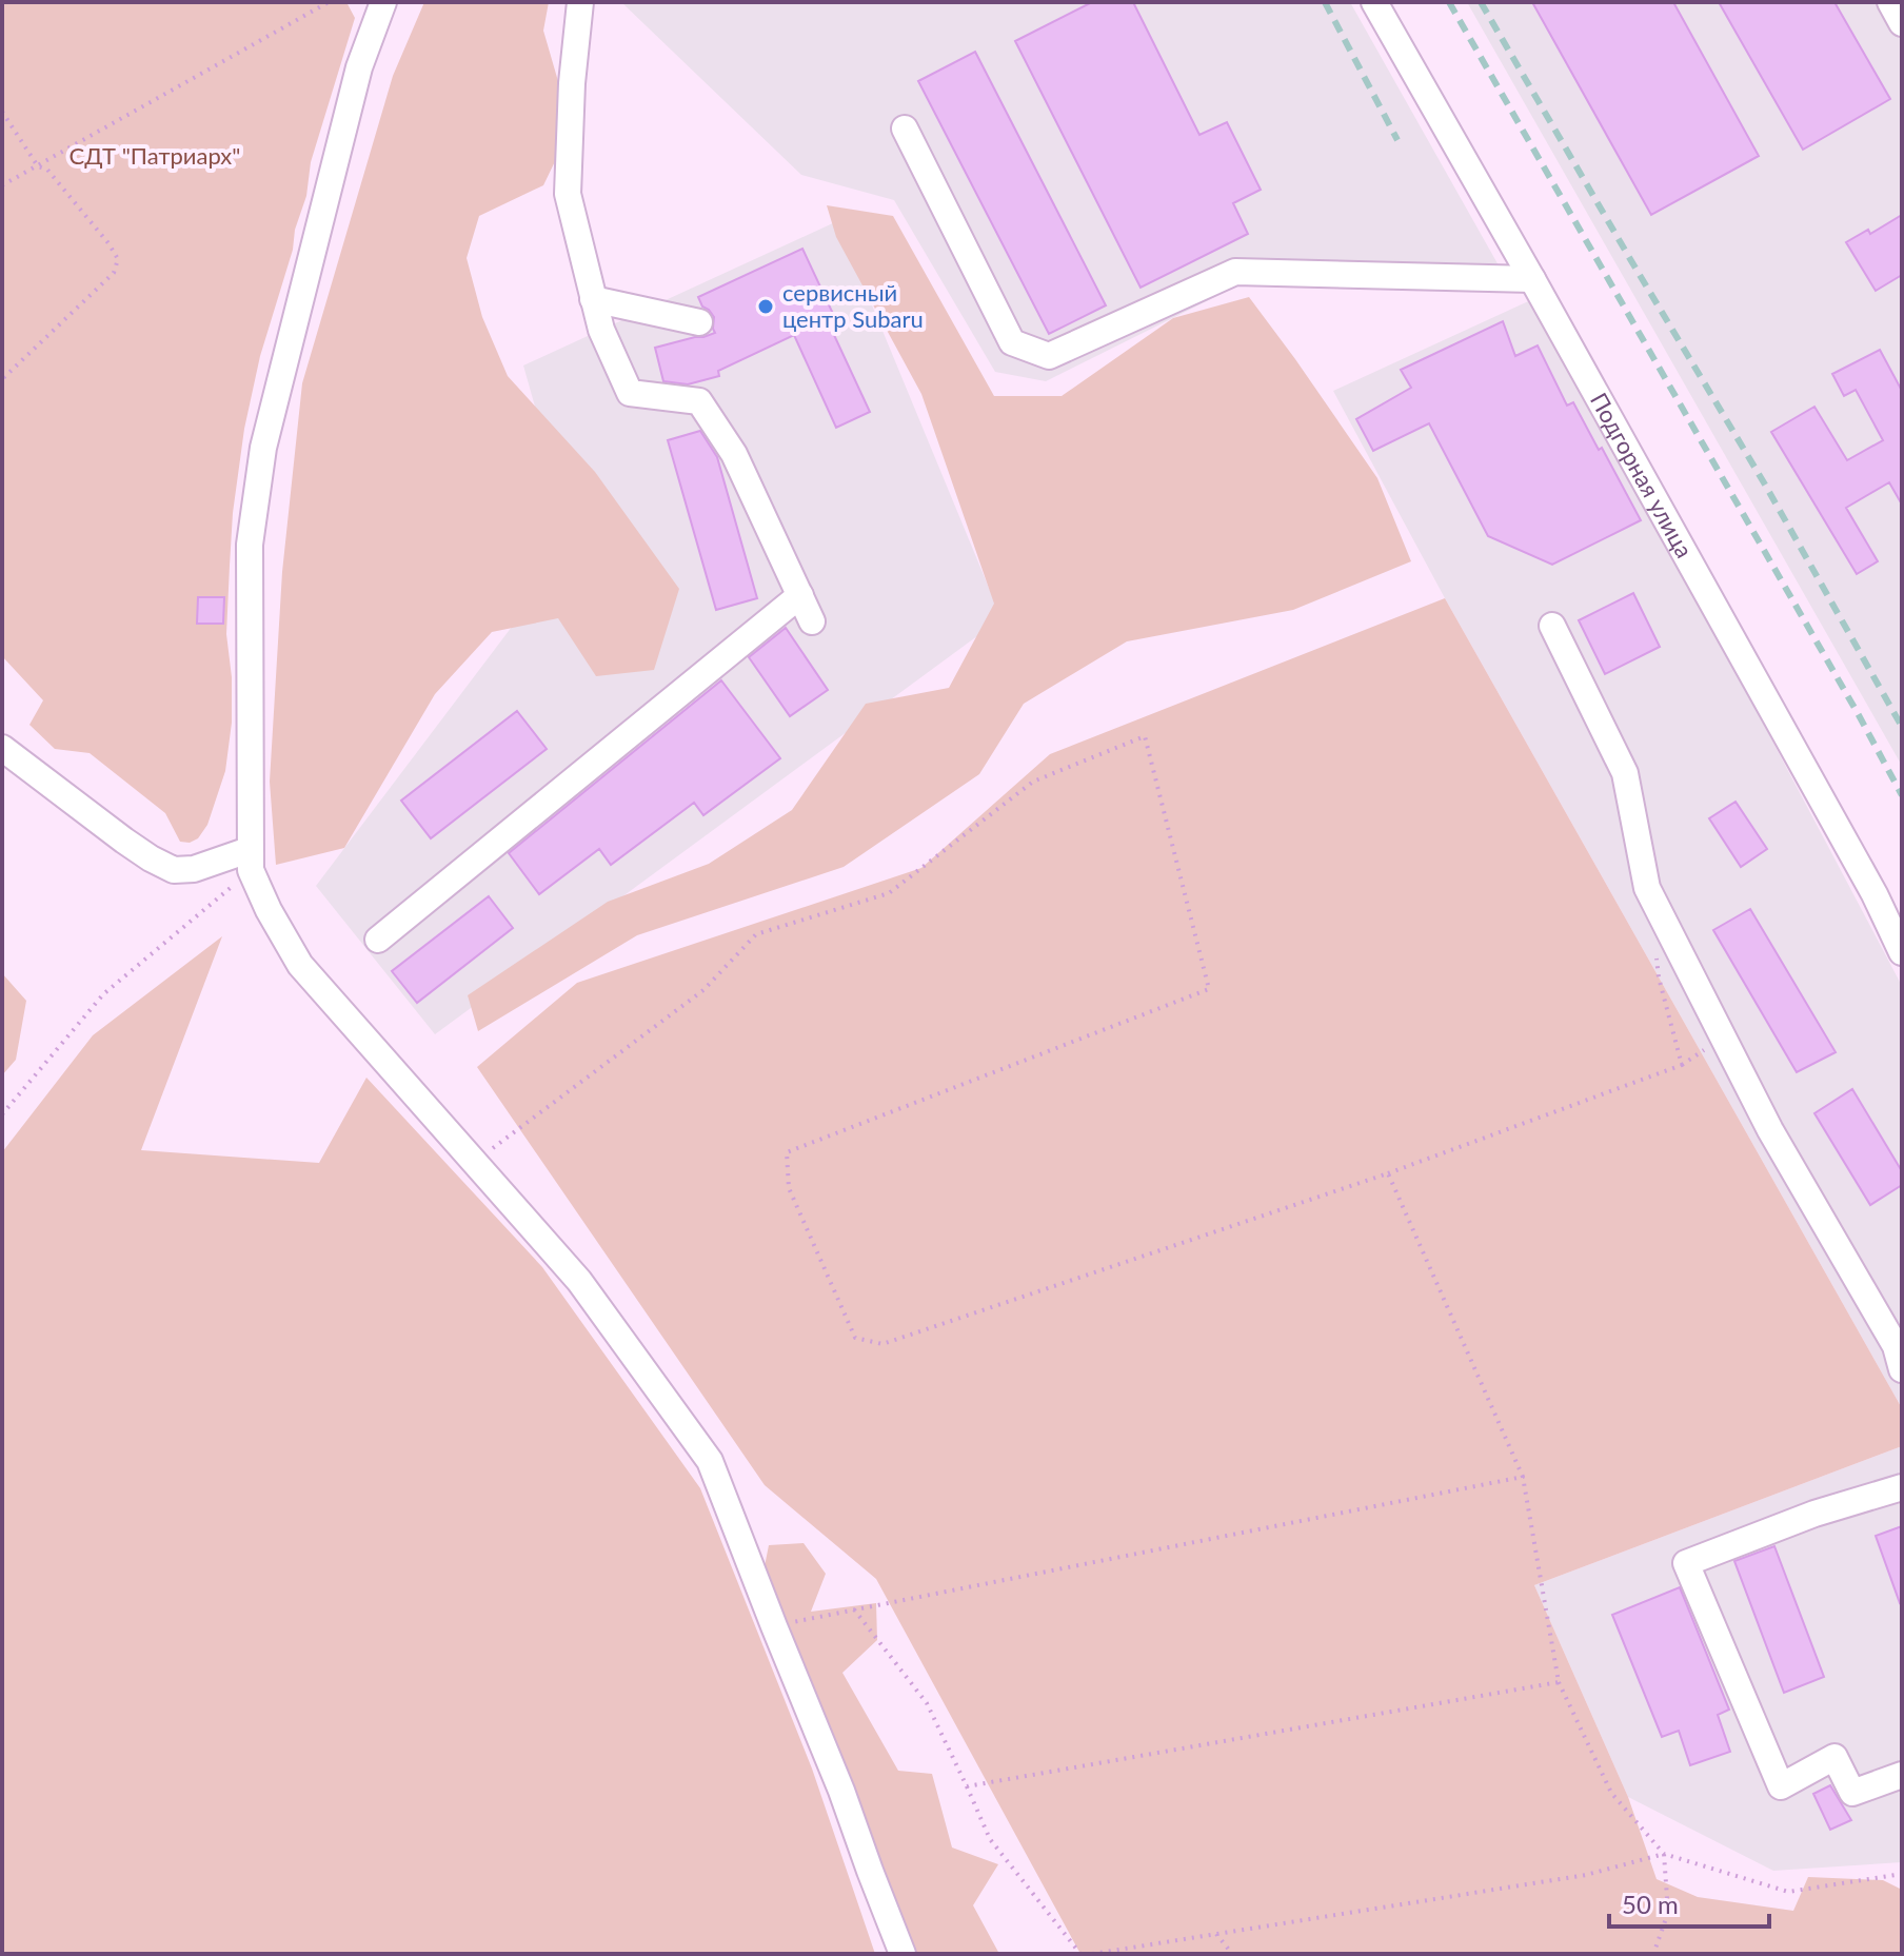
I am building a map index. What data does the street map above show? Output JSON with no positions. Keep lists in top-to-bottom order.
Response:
{
  "streets": {
    "street": ["Подгорная улица"]
  },
  "parks": ["СДТ \"Патриарх\""],
  "places": ["сервисный центр Subaru"],
  "scale_bar": "50 m"
}
